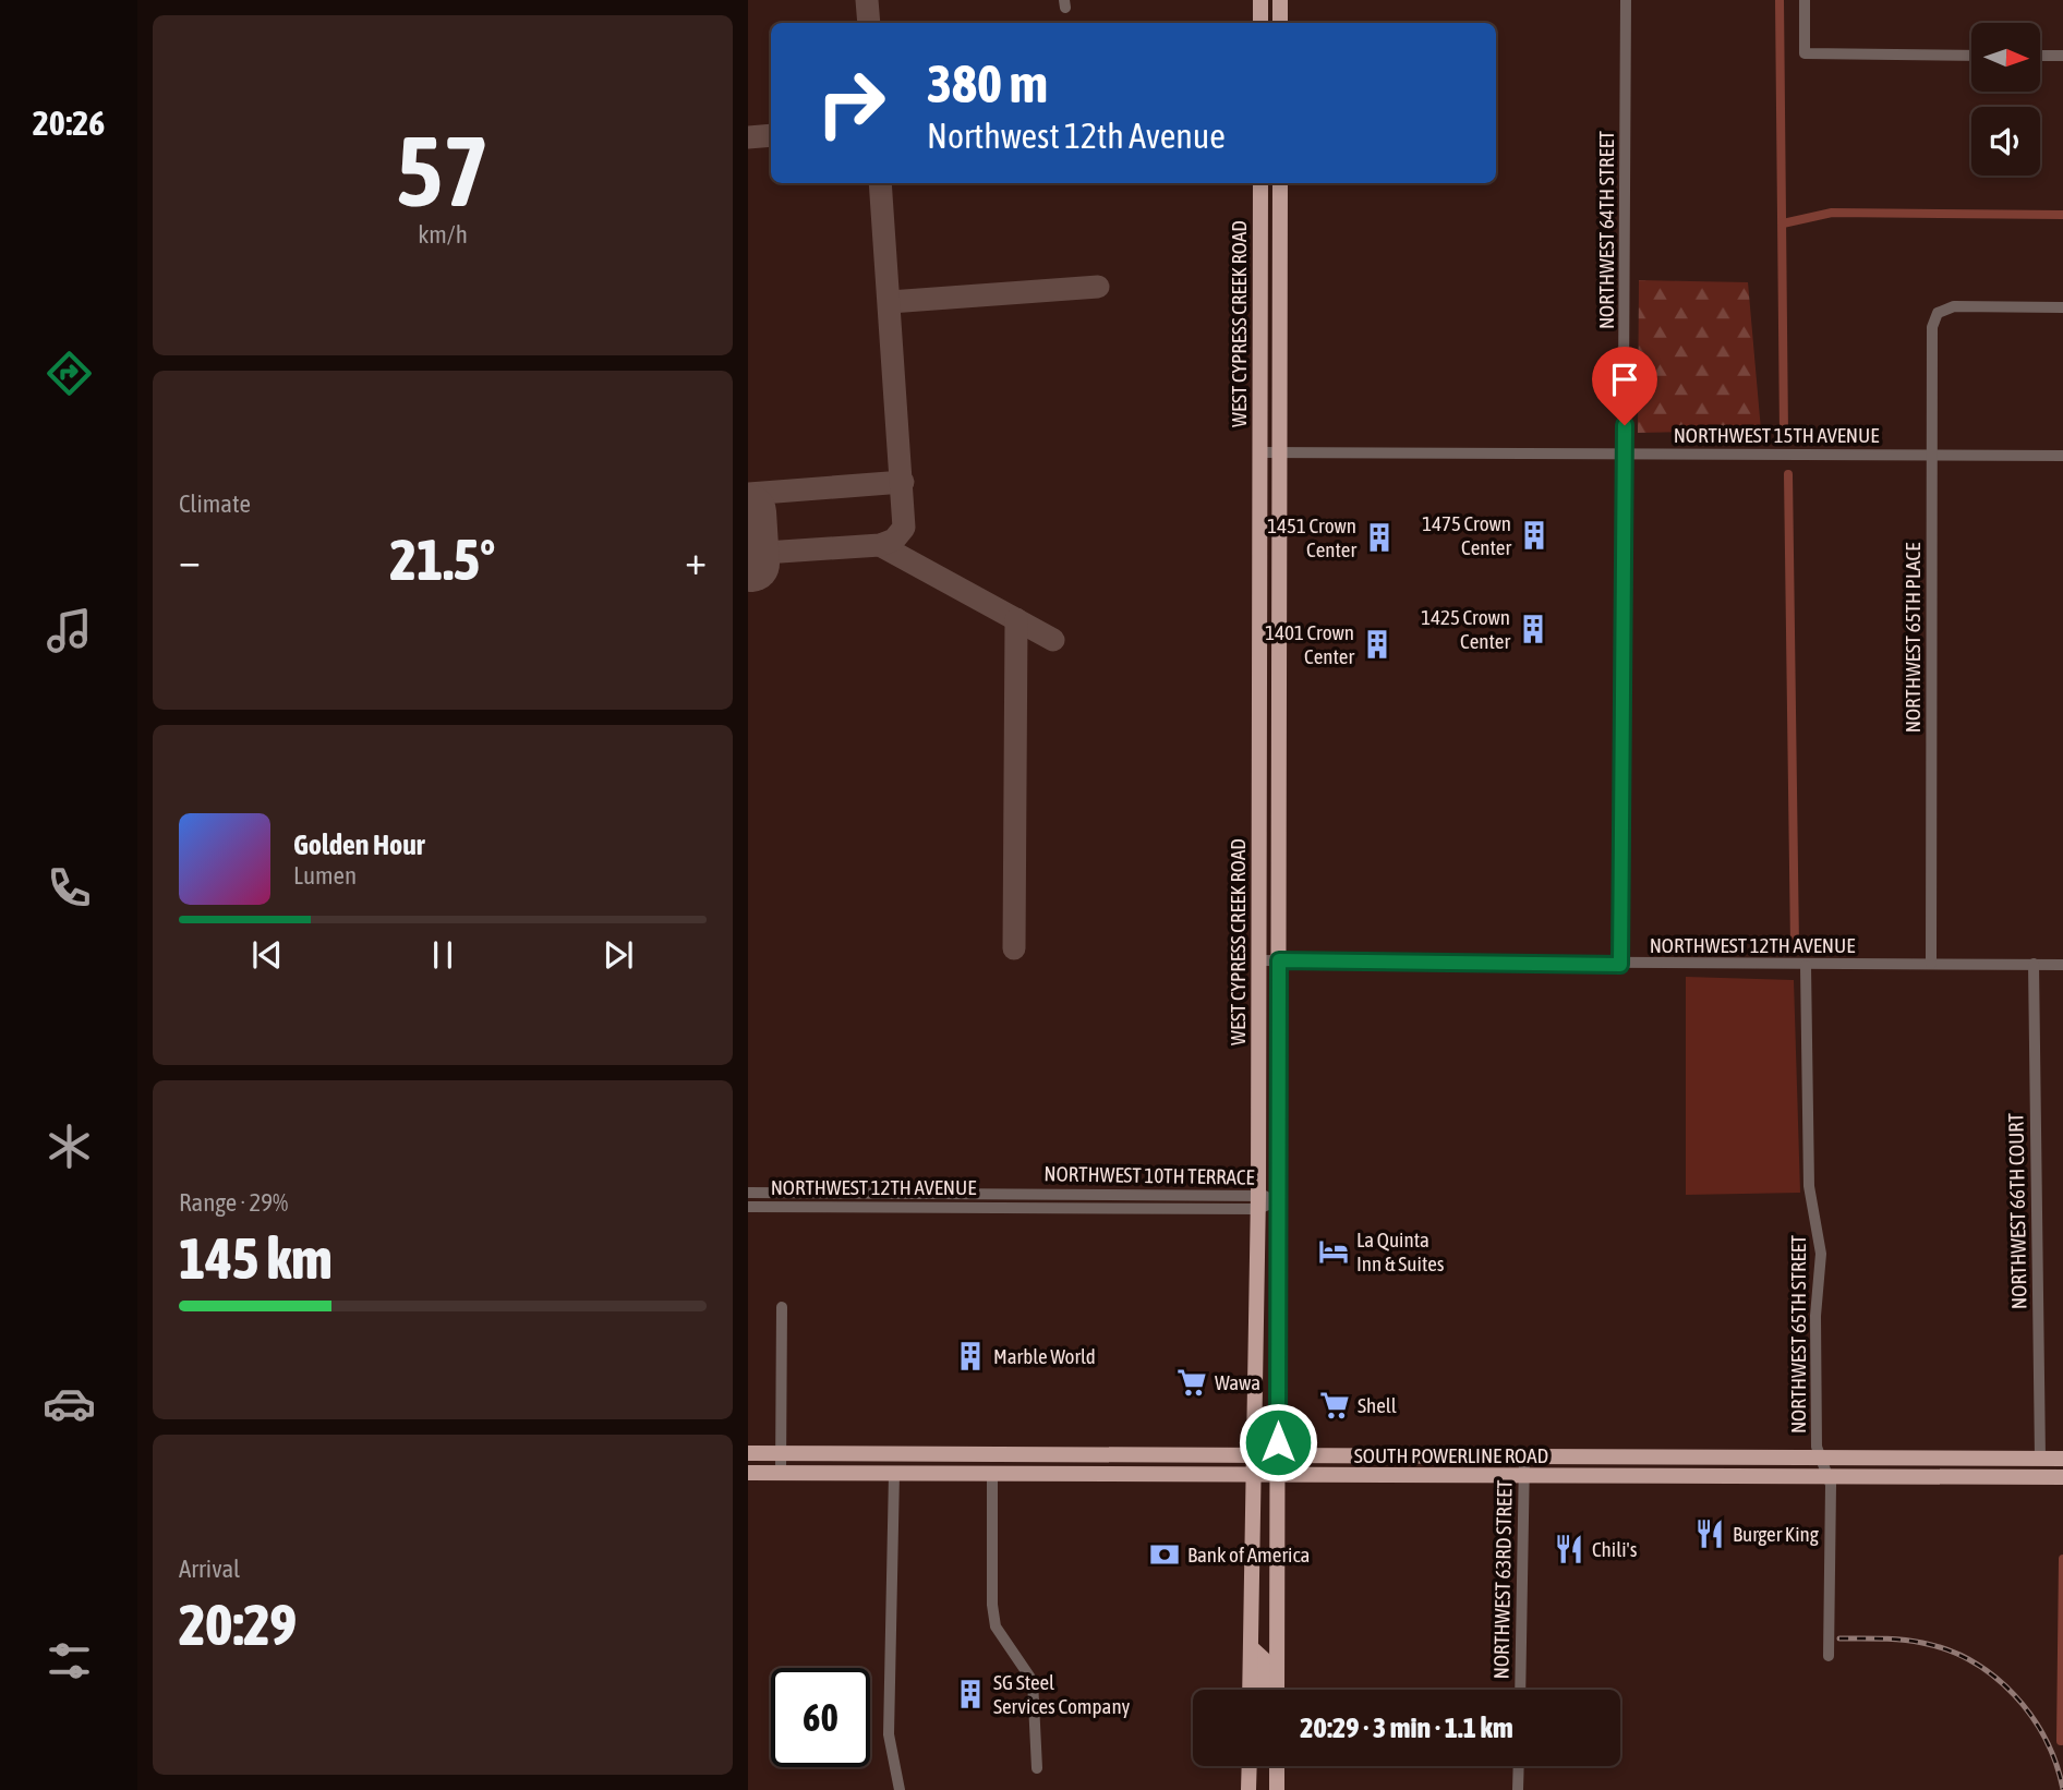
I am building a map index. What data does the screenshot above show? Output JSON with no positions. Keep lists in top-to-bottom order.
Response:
{
  "streets": {
    "main road": ["WEST CYPRESS CREEK ROAD", "SOUTH POWERLINE ROAD"],
    "street": [
      "NORTHWEST 64TH STREET",
      "NORTHWEST 15TH AVENUE",
      "NORTHWEST 65TH PLACE",
      "NORTHWEST 12TH AVENUE",
      "NORTHWEST 10TH TERRACE",
      "NORTHWEST 66TH COURT",
      "NORTHWEST 65TH STREET",
      "NORTHWEST 63RD STREET"
    ]
  },
  "crossings": [
    ["NORTHWEST 64TH STREET", "NORTHWEST 15TH AVENUE"],
    ["NORTHWEST 64TH STREET", "NORTHWEST 12TH AVENUE"],
    ["WEST CYPRESS CREEK ROAD", "NORTHWEST 15TH AVENUE"],
    ["WEST CYPRESS CREEK ROAD", "NORTHWEST 12TH AVENUE"],
    ["WEST CYPRESS CREEK ROAD", "NORTHWEST 10TH TERRACE"],
    ["WEST CYPRESS CREEK ROAD", "SOUTH POWERLINE ROAD"],
    ["NORTHWEST 15TH AVENUE", "NORTHWEST 65TH PLACE"],
    ["NORTHWEST 65TH PLACE", "NORTHWEST 12TH AVENUE"],
    ["NORTHWEST 12TH AVENUE", "NORTHWEST 10TH TERRACE"],
    ["NORTHWEST 12TH AVENUE", "NORTHWEST 66TH COURT"],
    ["NORTHWEST 12TH AVENUE", "NORTHWEST 65TH STREET"],
    ["NORTHWEST 66TH COURT", "SOUTH POWERLINE ROAD"],
    ["NORTHWEST 65TH STREET", "SOUTH POWERLINE ROAD"],
    ["SOUTH POWERLINE ROAD", "NORTHWEST 63RD STREET"]
  ],
  "places": {
    "building": [
      "1475 Crown Center",
      "1451 Crown Center",
      "1425 Crown Center",
      "1401 Crown Center",
      "Marble World",
      "SG Steel Services Company"
    ],
    "hotel": ["La Quinta Inn & Suites"],
    "supermarket": ["Wawa", "Shell"],
    "restaurant": ["Burger King", "Chili's"],
    "bank": ["Bank of America"]
  },
  "north": "right",
  "page": {
    "tabs": "20:26",
    "tile": [
      ["57", "km/h"],
      "Climate",
      ["Range · 29%", "145 km"],
      ["Arrival", "20:29"]
    ],
    "turn": ["380 m", "Northwest 12th Avenue"],
    "heat": ["−", "21.5°", "+"],
    "song": ["Golden Hour", "Lumen"],
    "limit": "60",
    "trip": "20:29 · 3 min · 1.1 km"
  }
}
